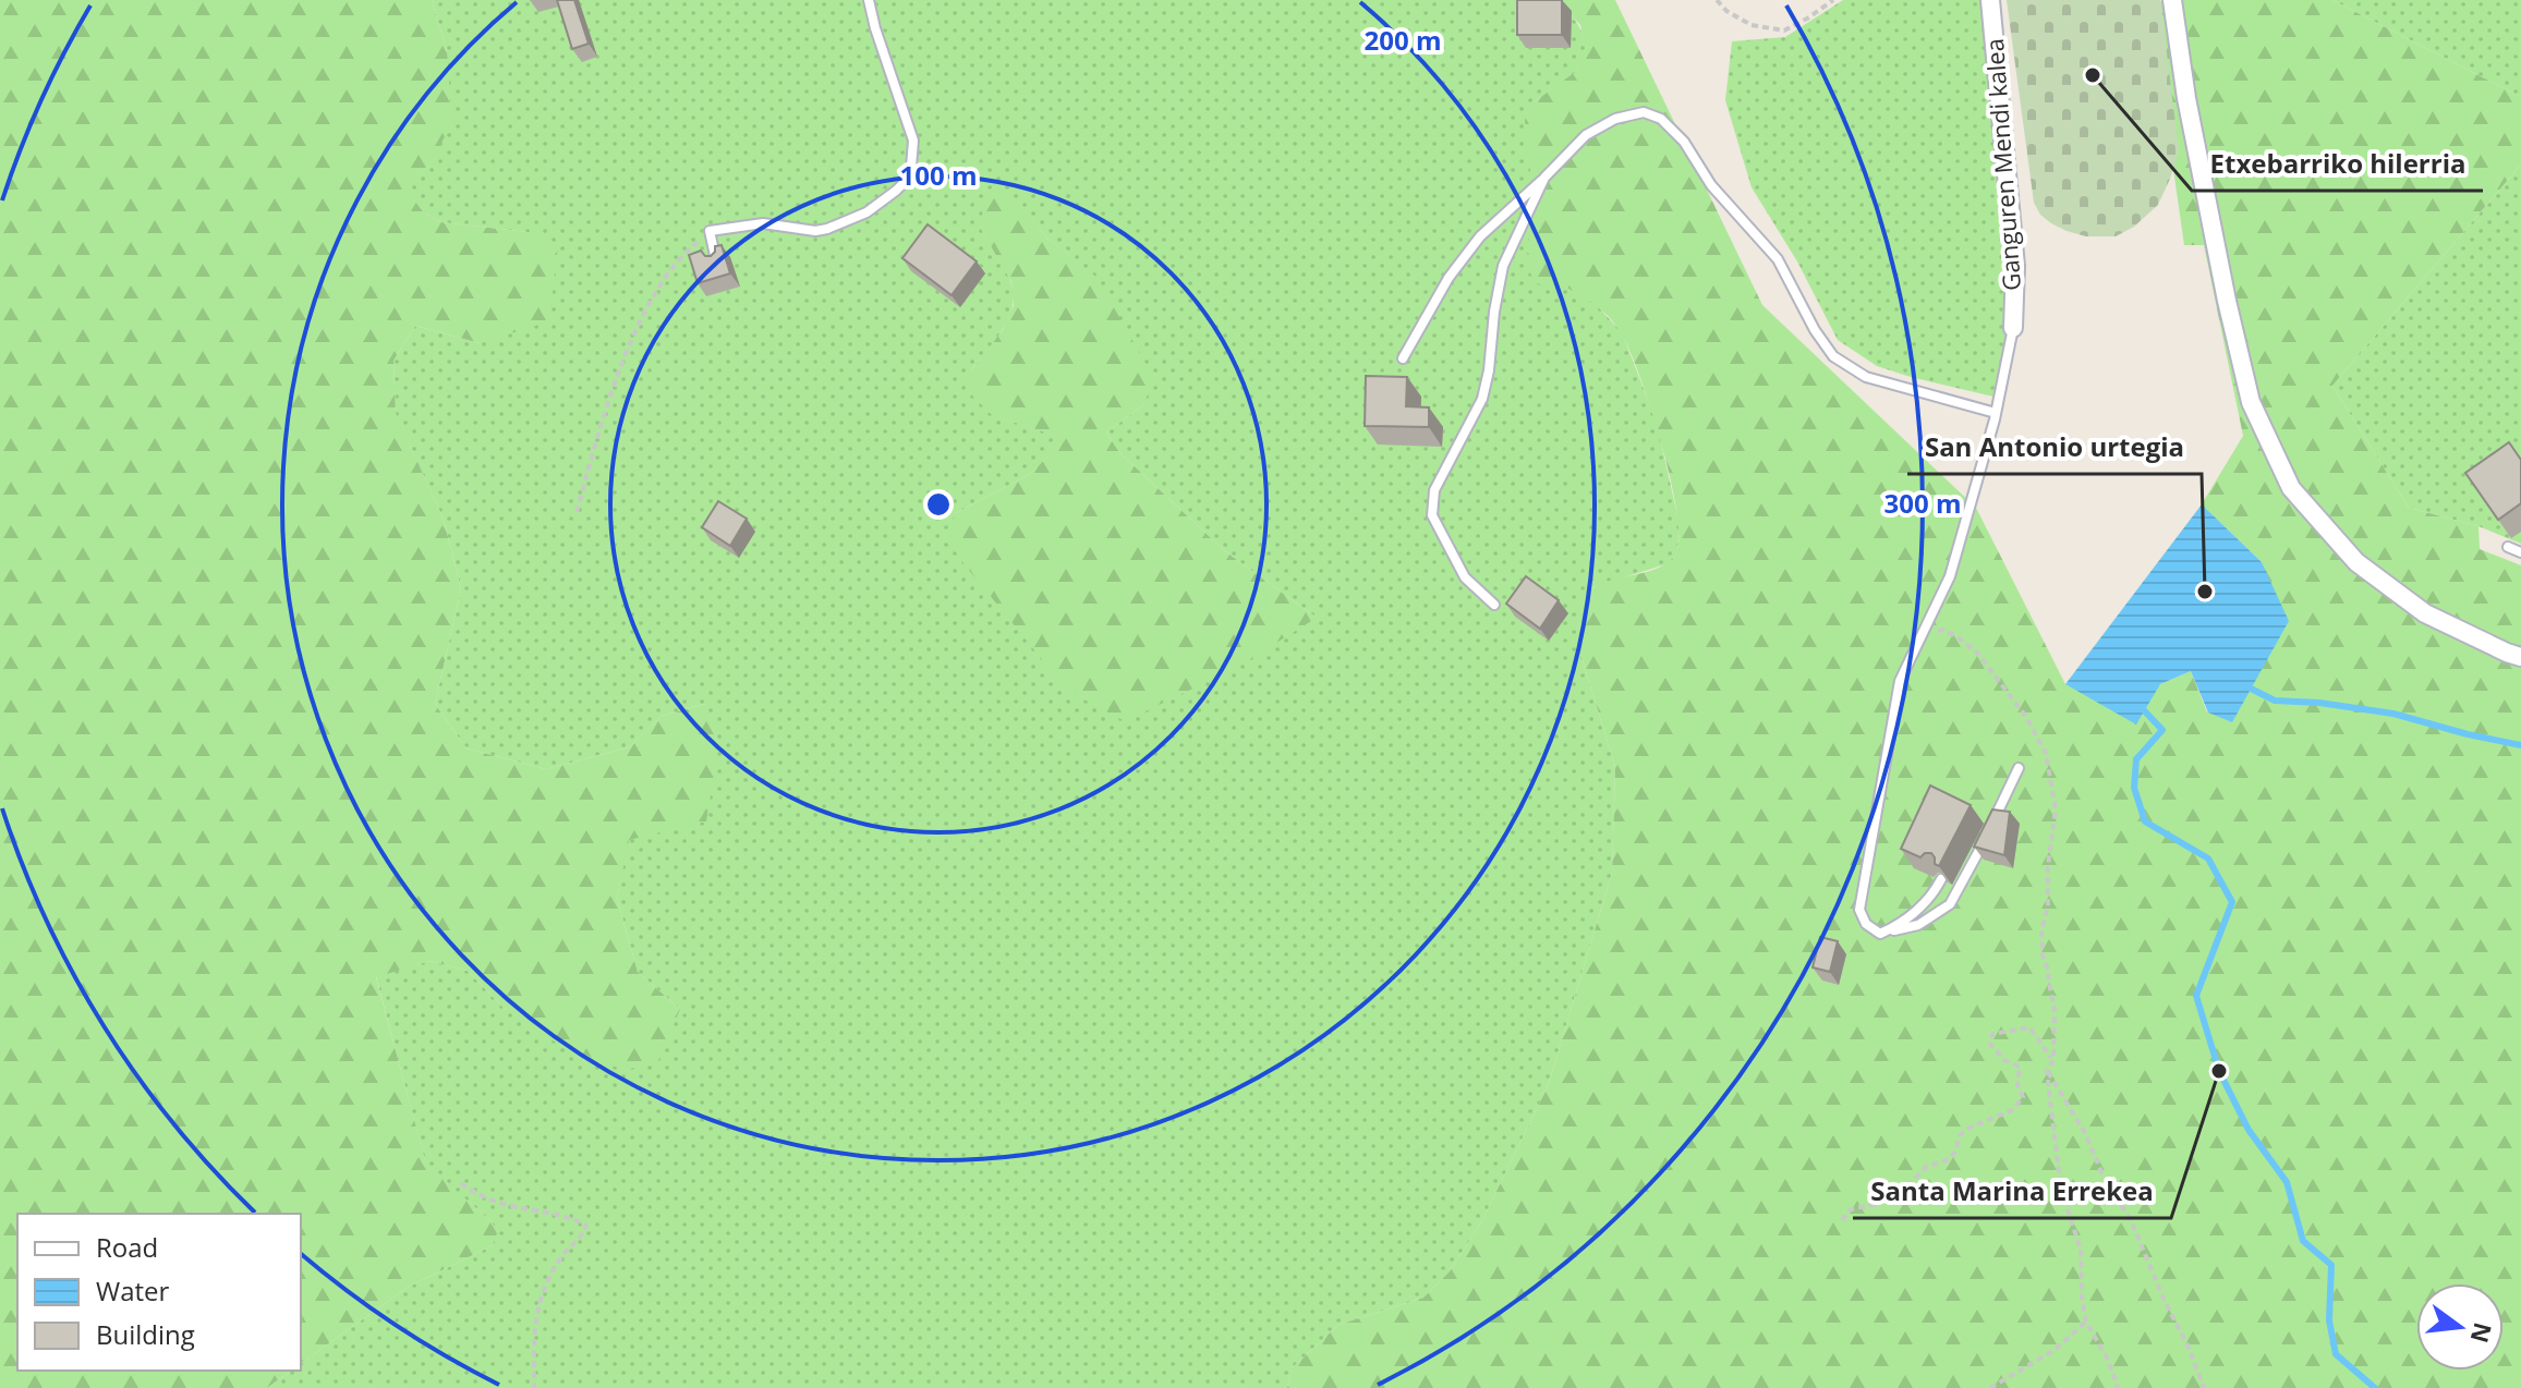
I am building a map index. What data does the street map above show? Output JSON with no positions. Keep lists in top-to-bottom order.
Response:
{
  "streets": {
    "street": ["Ganguren Mendi kalea"]
  },
  "places": ["Etxebarriko hilerria", "San Antonio urtegia", "Santa Marina Errekea"],
  "legend": ["Road", "Water", "Building"],
  "north": "right",
  "rings": ["200 m", "100 m", "300 m"]
}
